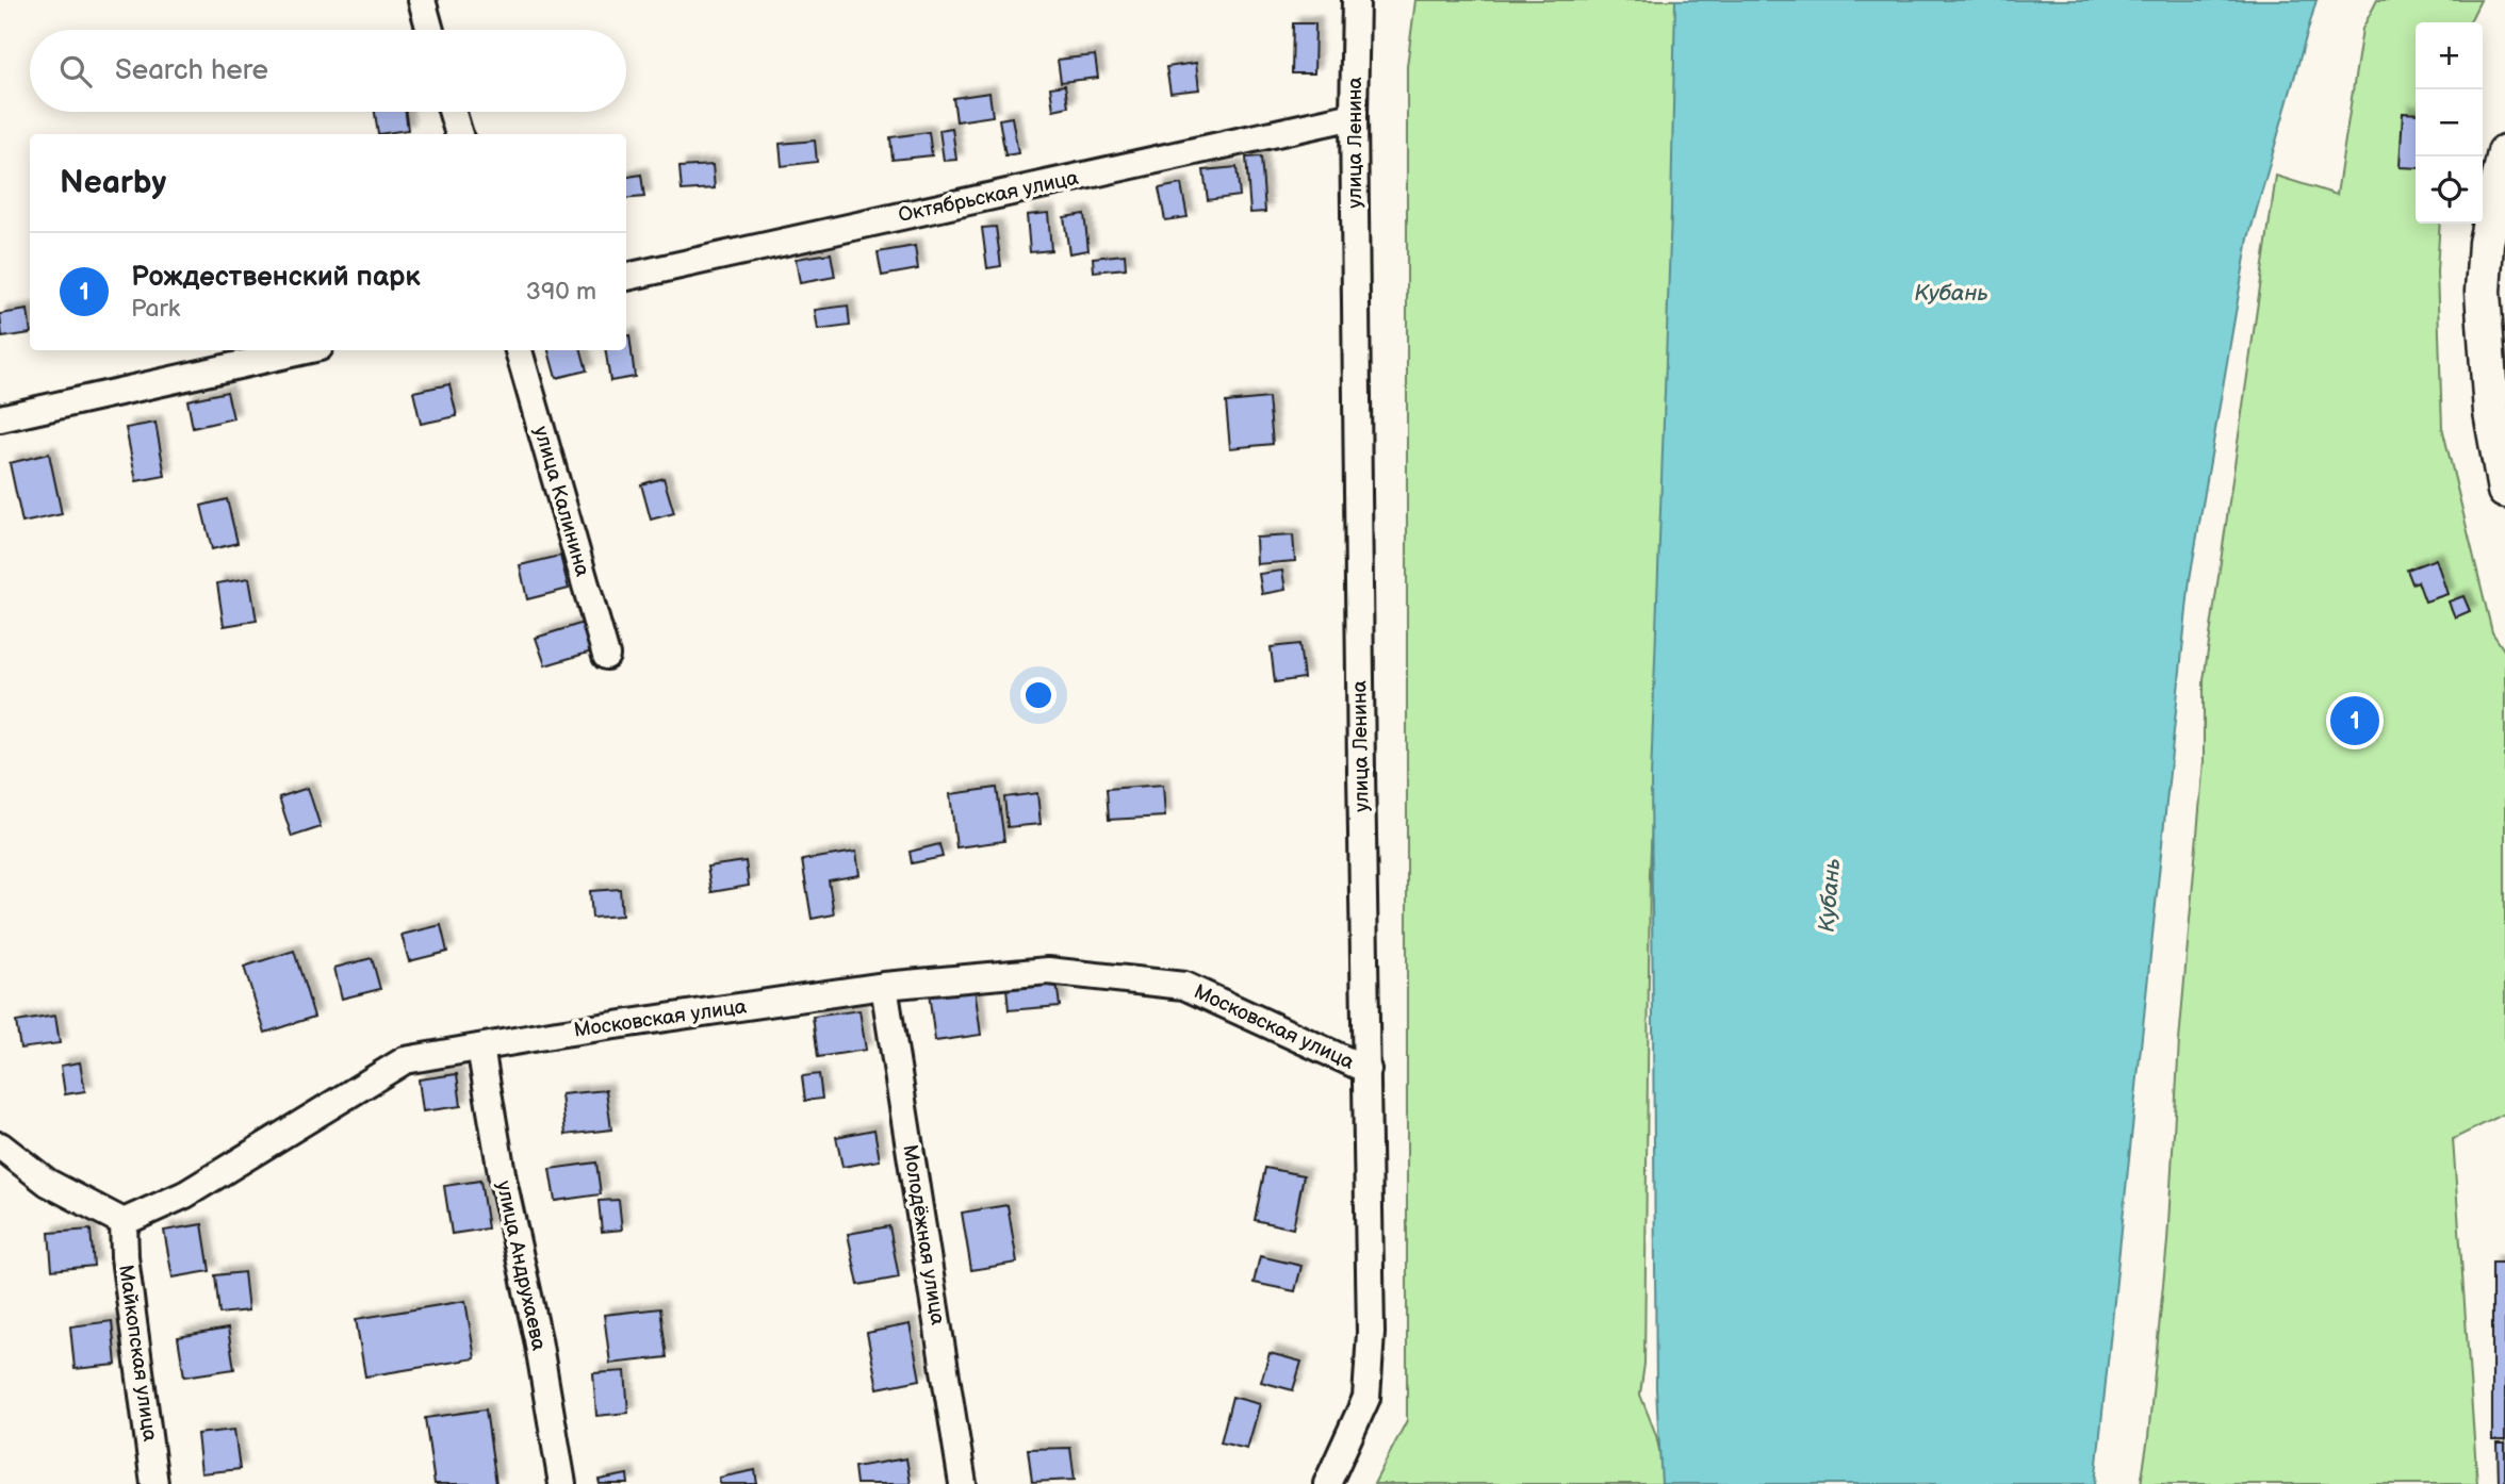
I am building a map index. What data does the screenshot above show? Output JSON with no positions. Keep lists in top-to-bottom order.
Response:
{
  "streets": {
    "street": [
      "улица Ленина",
      "Октябрьская улица",
      "улица Калинина",
      "Московская улица",
      "Молодёжная улица",
      "улица Андрухаева",
      "Майкопская улица"
    ]
  },
  "crossings": [
    ["улица Ленина", "Октябрьская улица"],
    ["улица Ленина", "Московская улица"],
    ["Московская улица", "Молодёжная улица"],
    ["Московская улица", "улица Андрухаева"],
    ["Московская улица", "Майкопская улица"]
  ],
  "water": ["Кубань"],
  "page": {
    "map_buttons": ["+", "−"],
    "search": "Search here",
    "heading": "Nearby",
    "list": [
      {
        "mark": "1",
        "name": "Рождественский парк",
        "note": "Park",
        "value": "390 m"
      }
    ],
    "pins": "1"
  }
}
